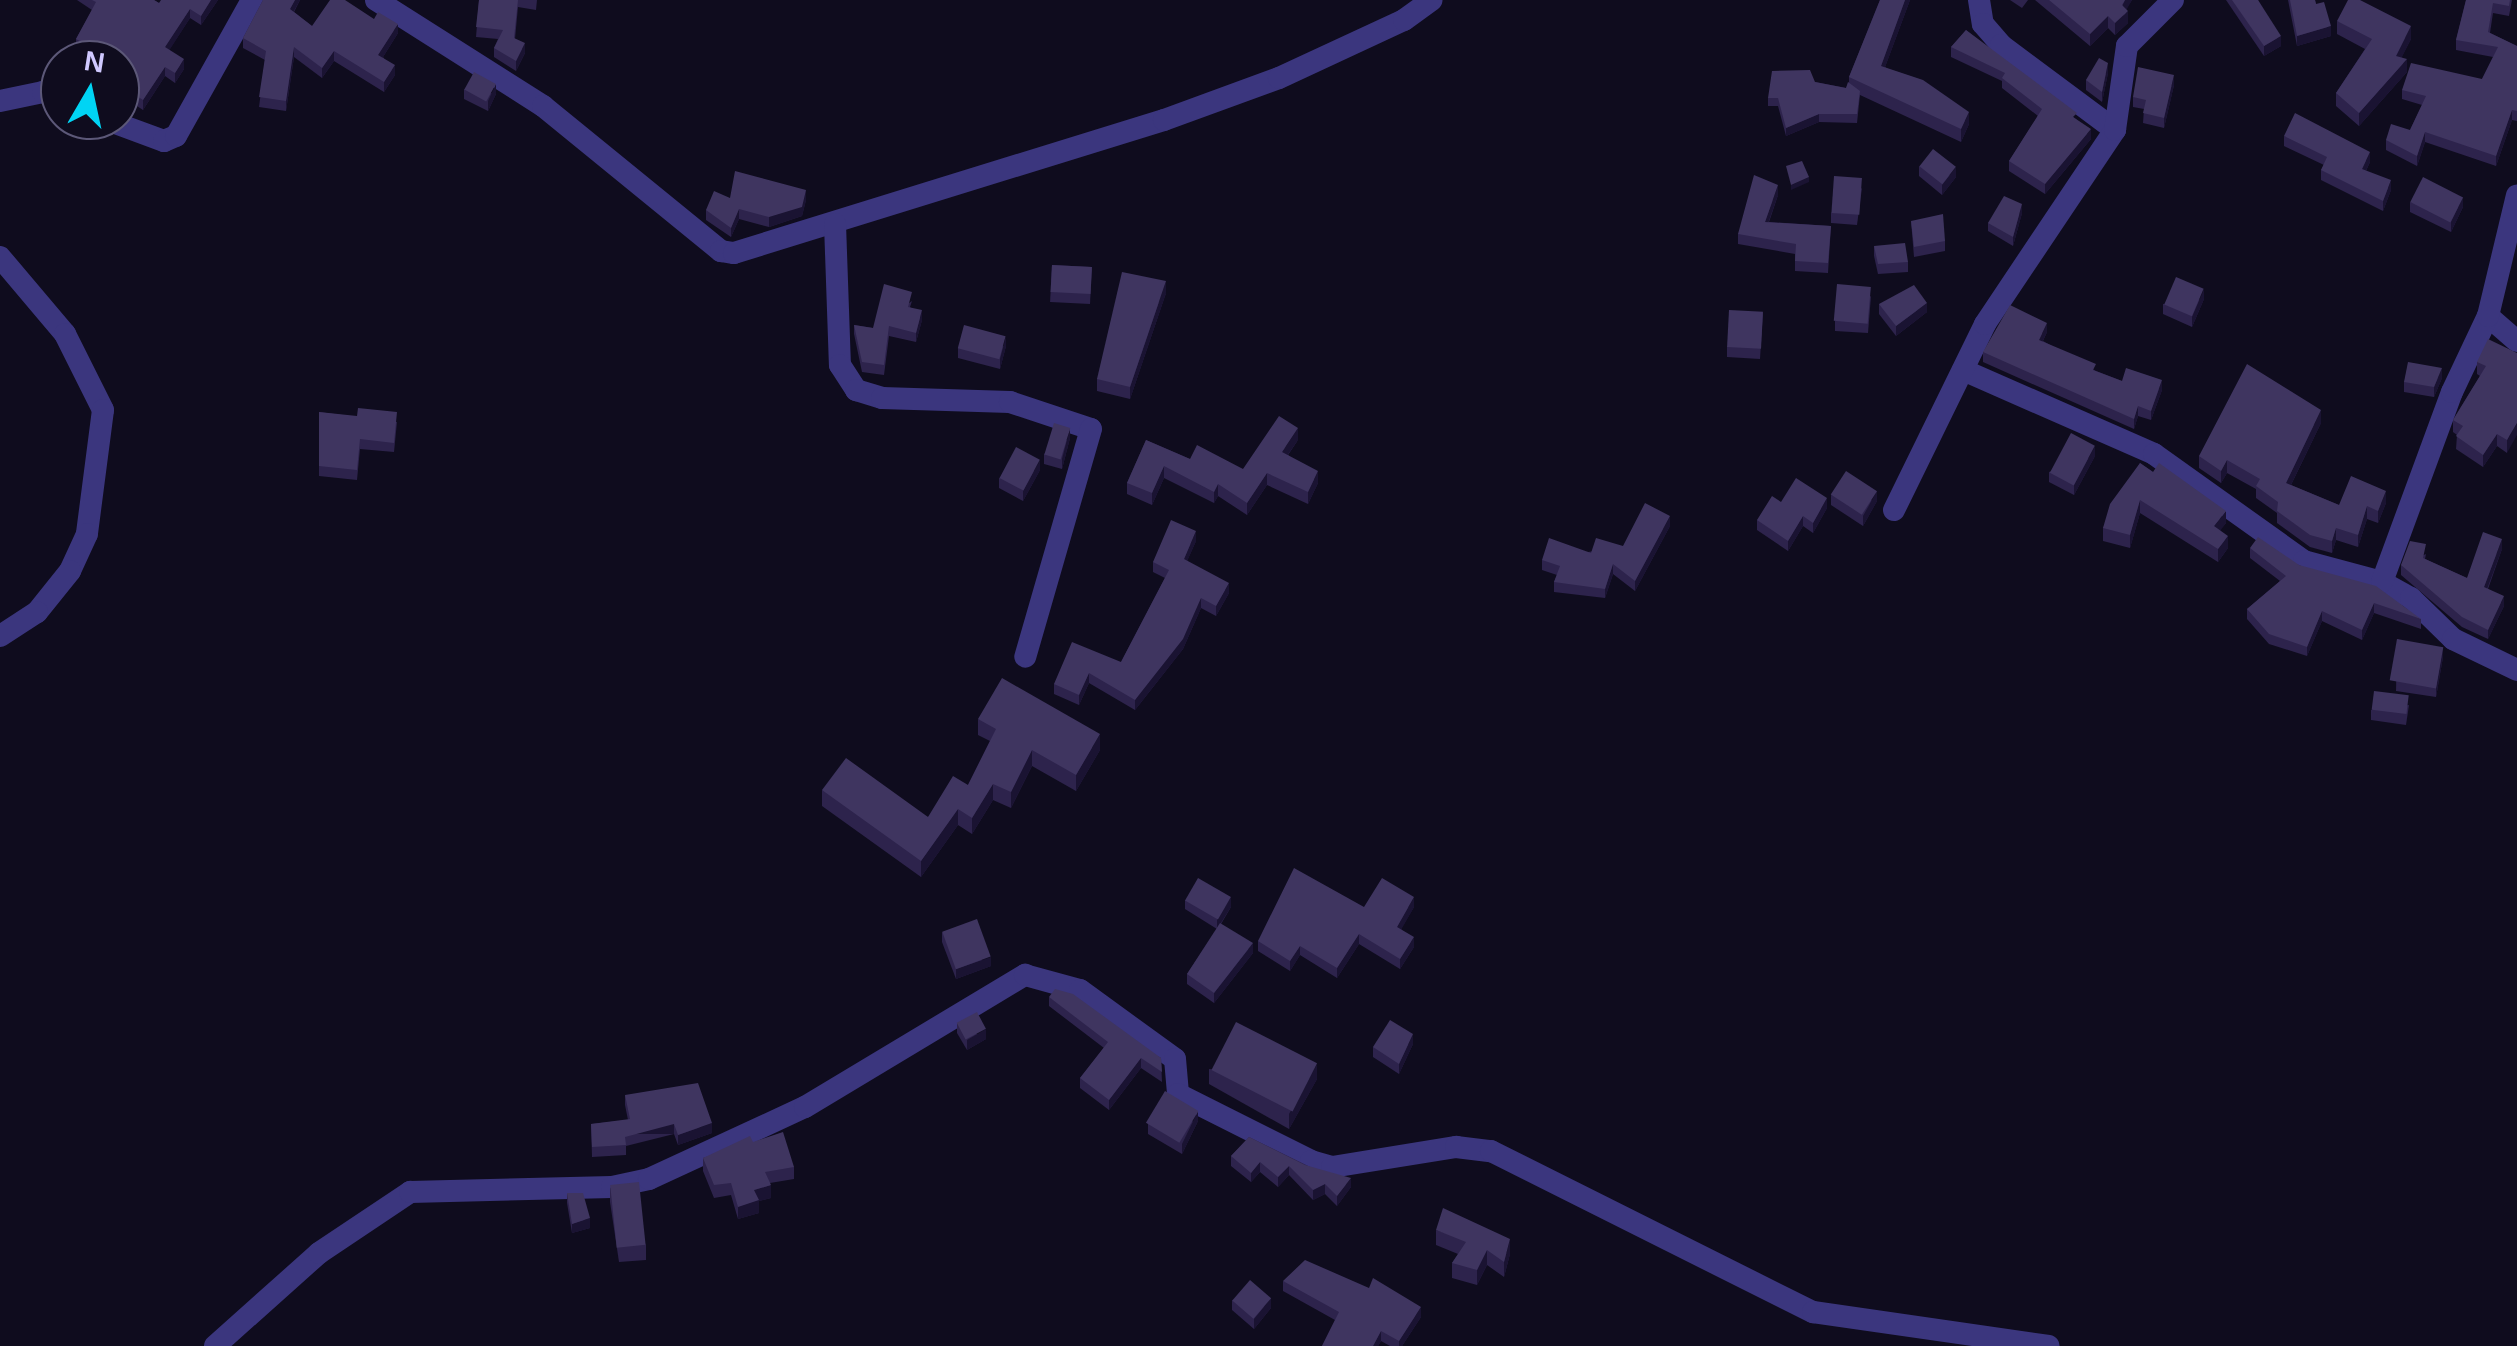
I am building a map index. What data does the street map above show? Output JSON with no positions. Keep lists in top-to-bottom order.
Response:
{
  "north": "top"
}
